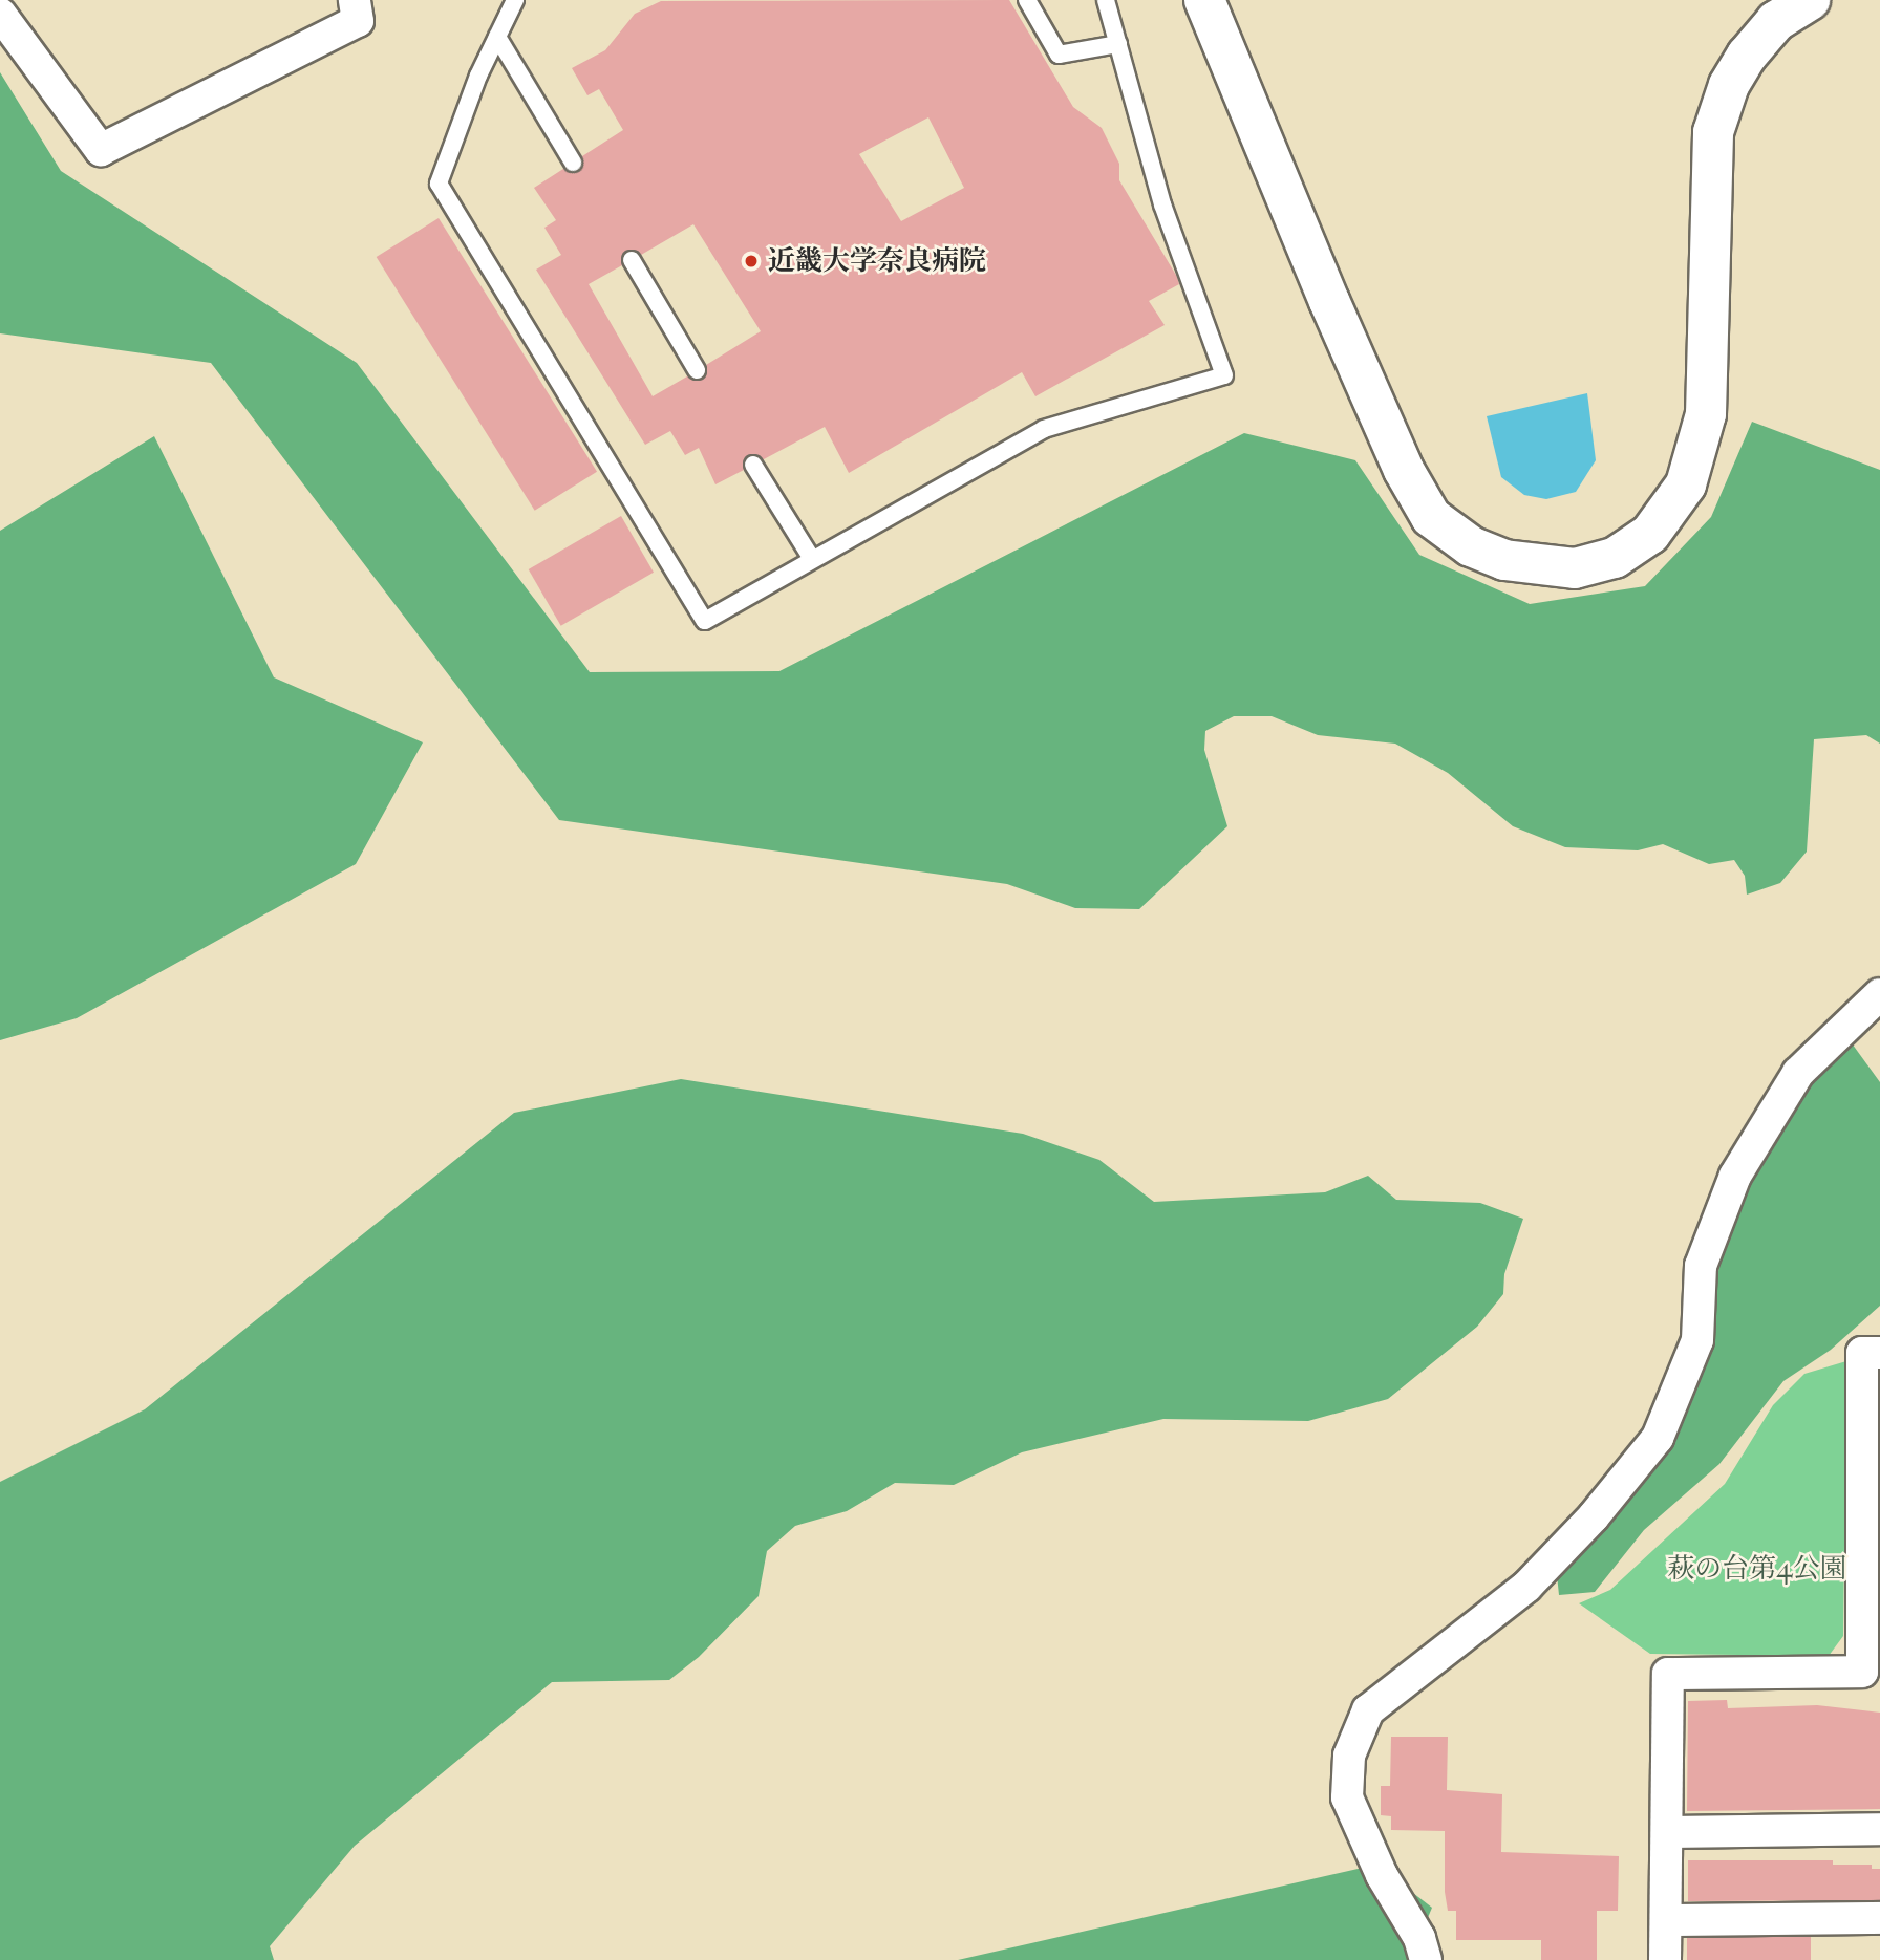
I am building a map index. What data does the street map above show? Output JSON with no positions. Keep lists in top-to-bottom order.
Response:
{
  "parks": ["萩の台第4公園"],
  "places": ["近畿大学奈良病院"]
}
